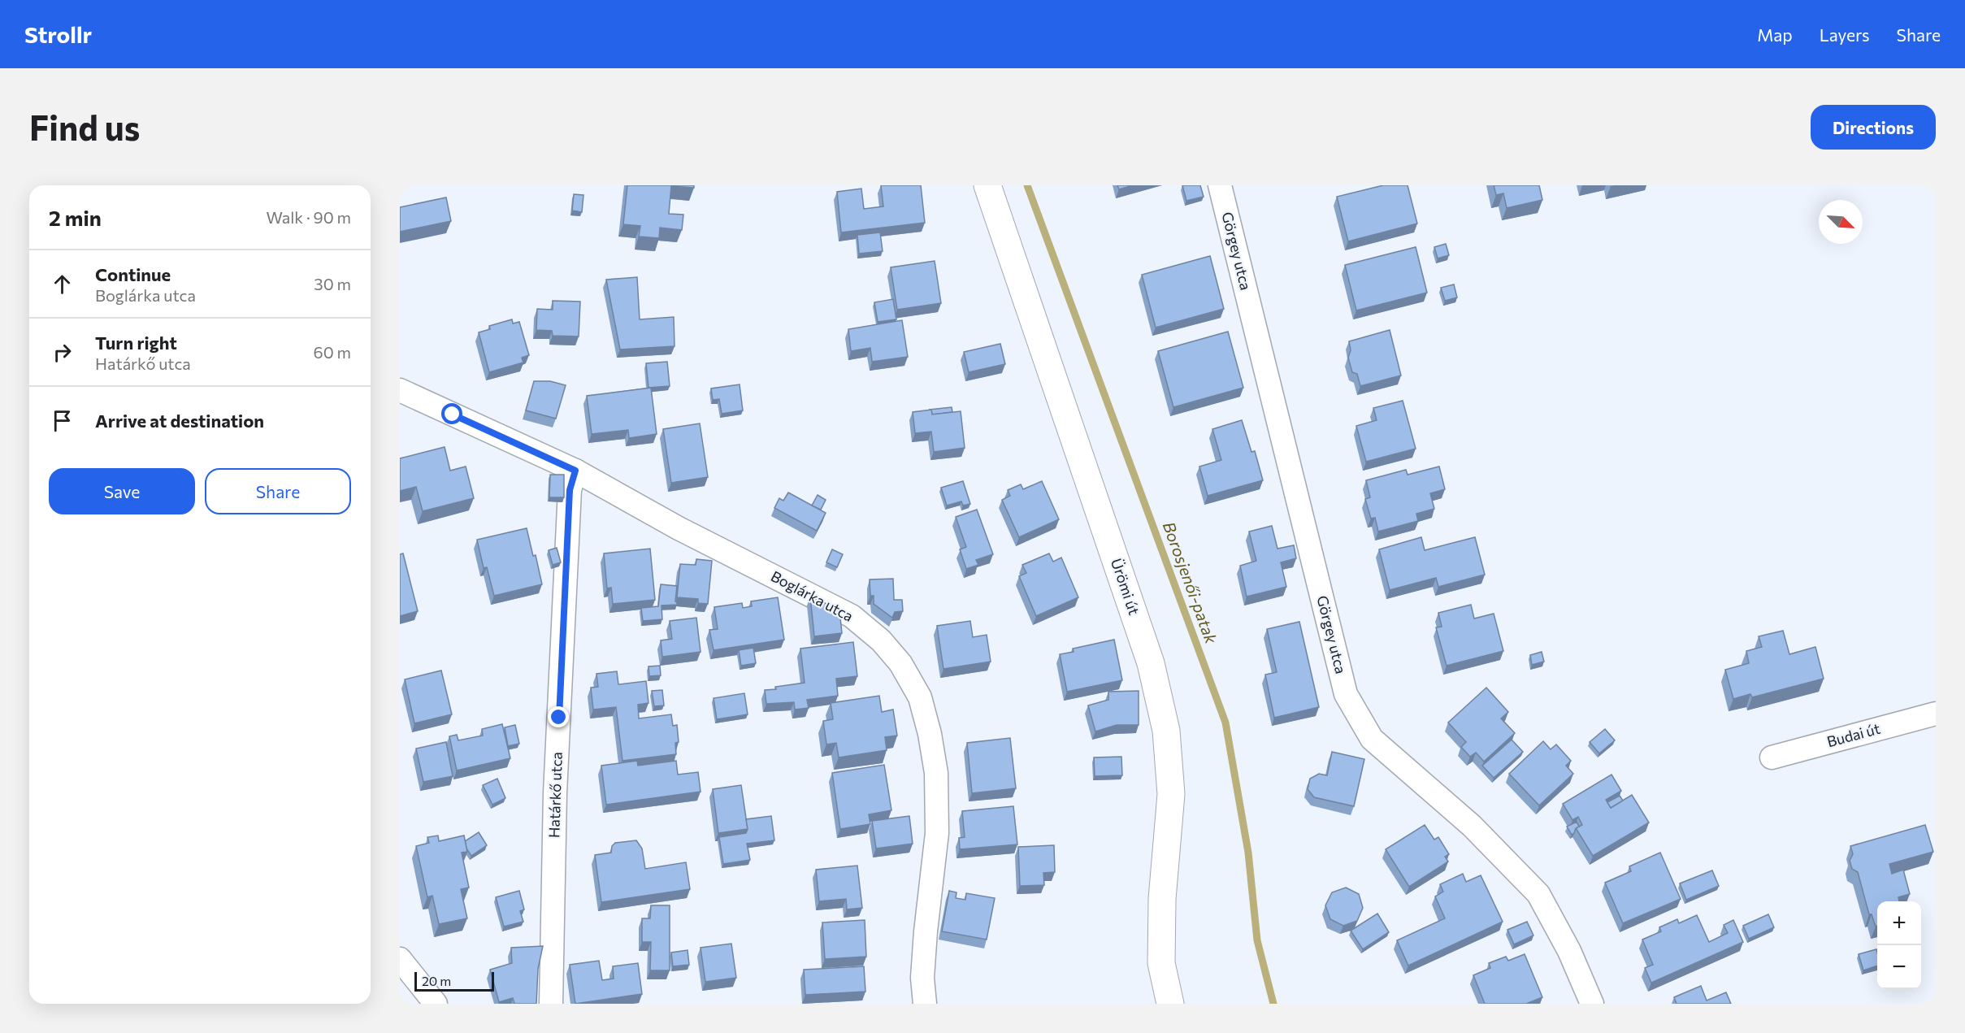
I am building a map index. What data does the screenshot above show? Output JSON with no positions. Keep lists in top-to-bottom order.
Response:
{
  "streets": {
    "main road": ["Ürömi út"],
    "street": [
      "Görgey utca",
      "Boglárka utca",
      "Budai út",
      "Határkő utca"
    ]
  },
  "crossings": [
    ["Boglárka utca", "Határkő utca"]
  ],
  "water": ["Borosjenői-patak"],
  "scale_bar": "20 m",
  "north": "bottom right",
  "page": {
    "header": "Strollr",
    "nav": ["Map", "Layers", "Share"],
    "buttons": [
      "Directions",
      ["Save", "Share"]
    ],
    "title": "Find us",
    "heading": ["2 min", "Walk · 90 m"],
    "list": [
      ["Continue", "Boglárka utca", "30 m"],
      ["Turn right", "Határkő utca", "60 m"],
      "Arrive at destination"
    ],
    "map_buttons": ["+", "−"],
    "scale": "20 m"
  }
}
